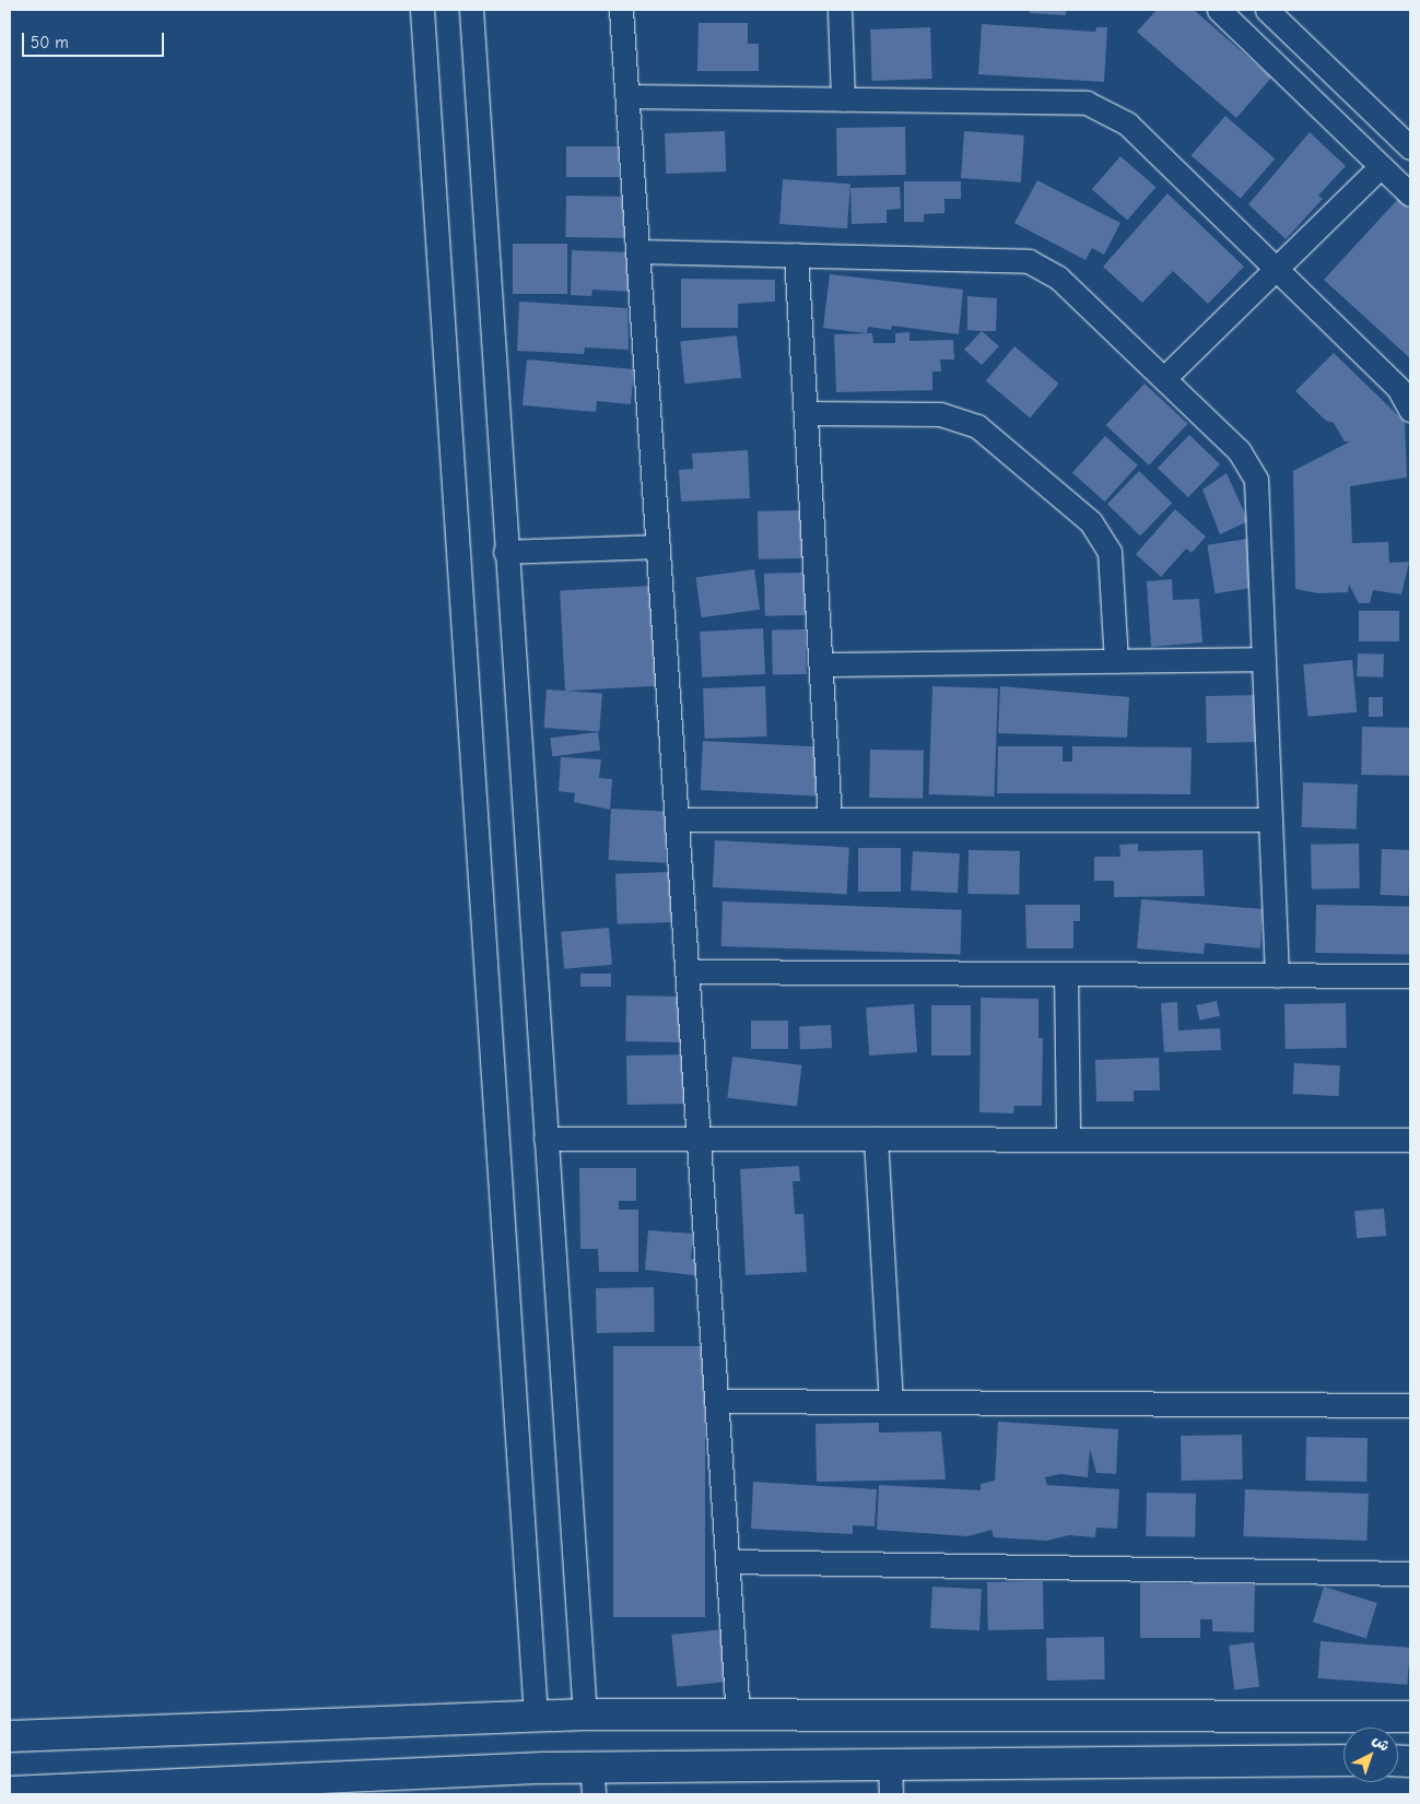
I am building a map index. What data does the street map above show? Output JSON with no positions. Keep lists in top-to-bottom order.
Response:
{
  "scale_bar": "50 m",
  "north": "top right"
}
